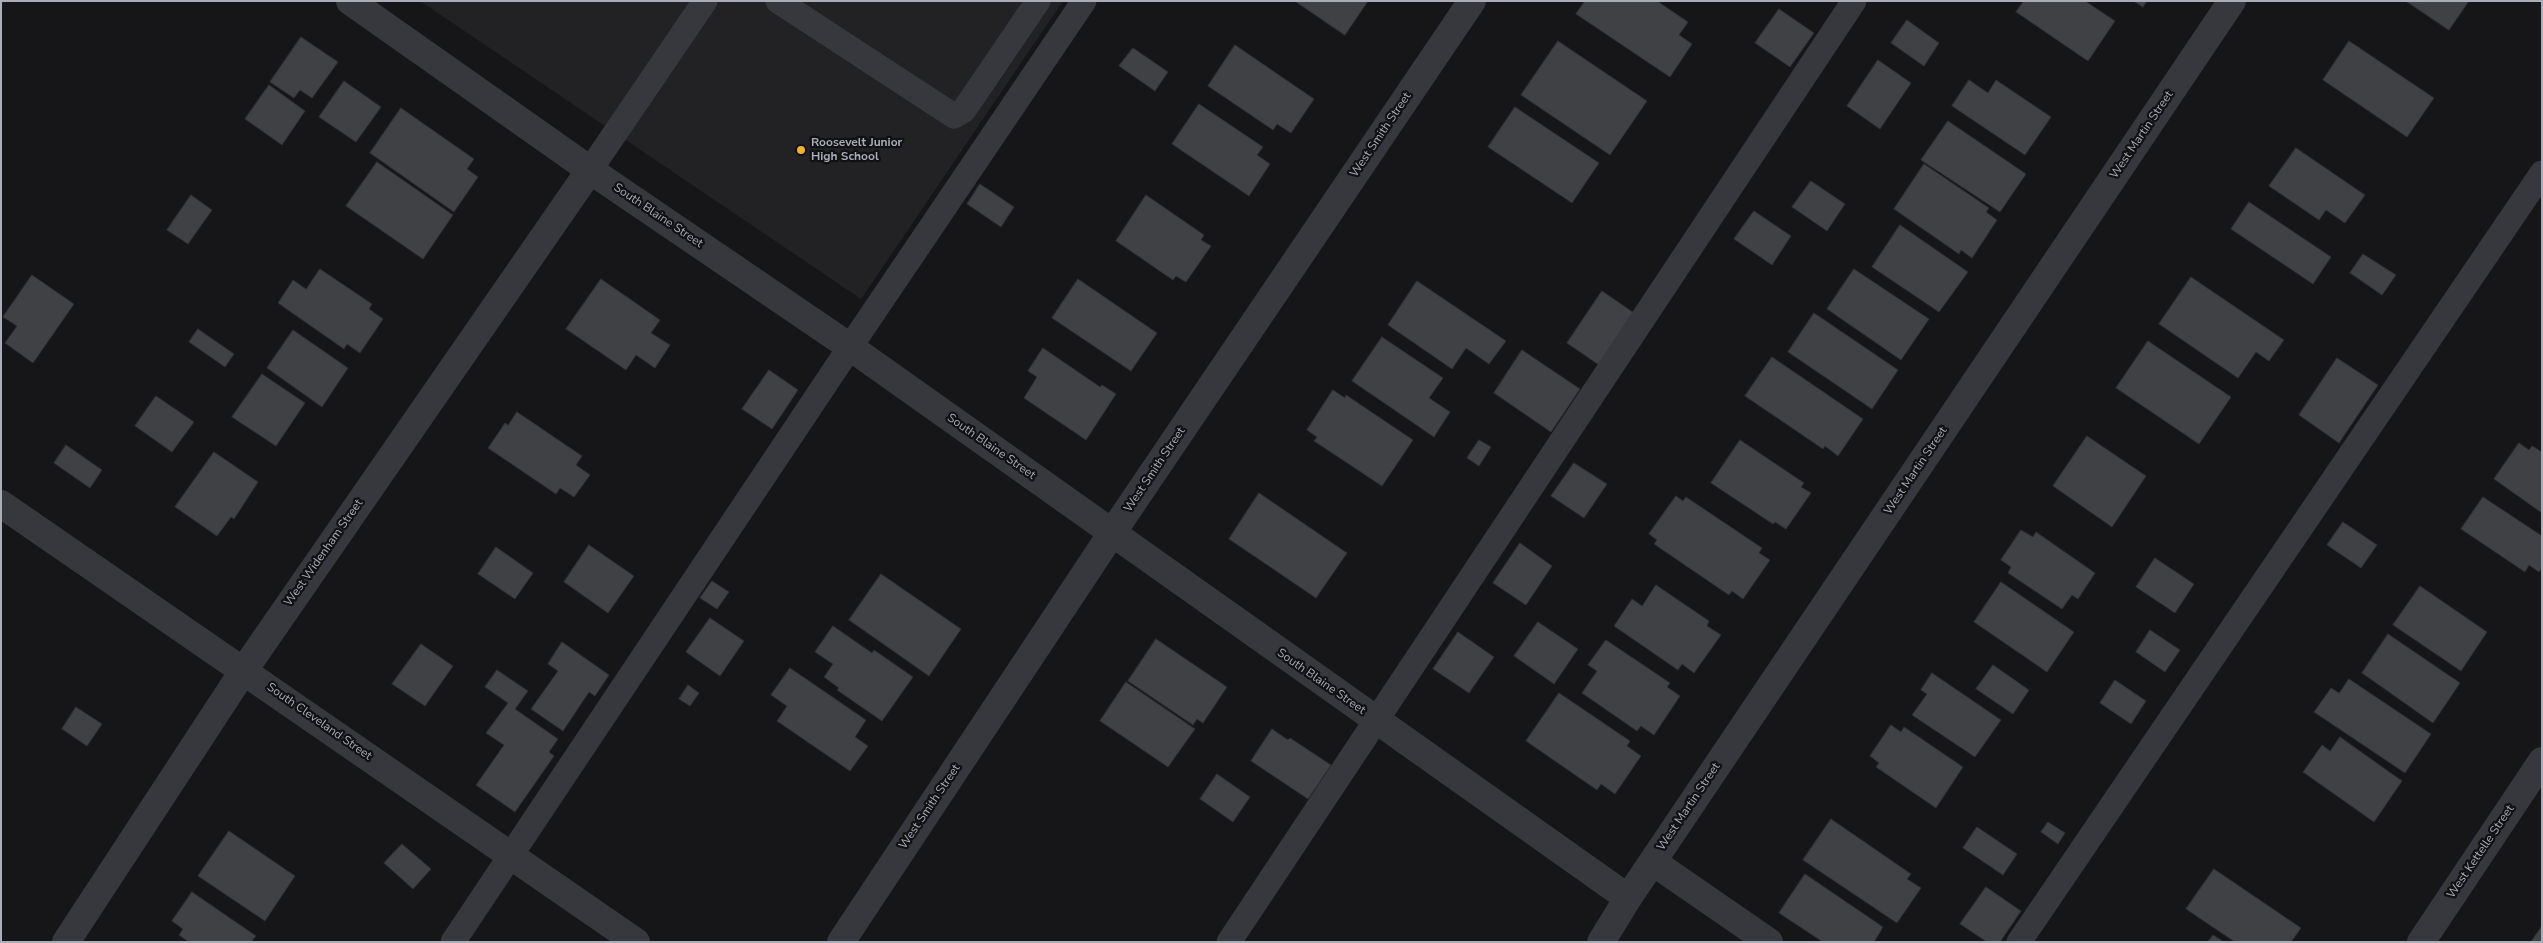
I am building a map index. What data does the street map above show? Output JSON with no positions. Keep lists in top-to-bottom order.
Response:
{
  "streets": {
    "street": [
      "West Smith Street",
      "West Martin Street",
      "South Blaine Street",
      "West Widenham Street",
      "South Cleveland Street",
      "West Kettelle Street"
    ]
  },
  "crossings": [
    ["West Smith Street", "South Blaine Street"],
    ["West Martin Street", "South Blaine Street"],
    ["South Blaine Street", "West Widenham Street"],
    ["West Widenham Street", "South Cleveland Street"]
  ],
  "places": ["Roosevelt Junior High School"]
}
